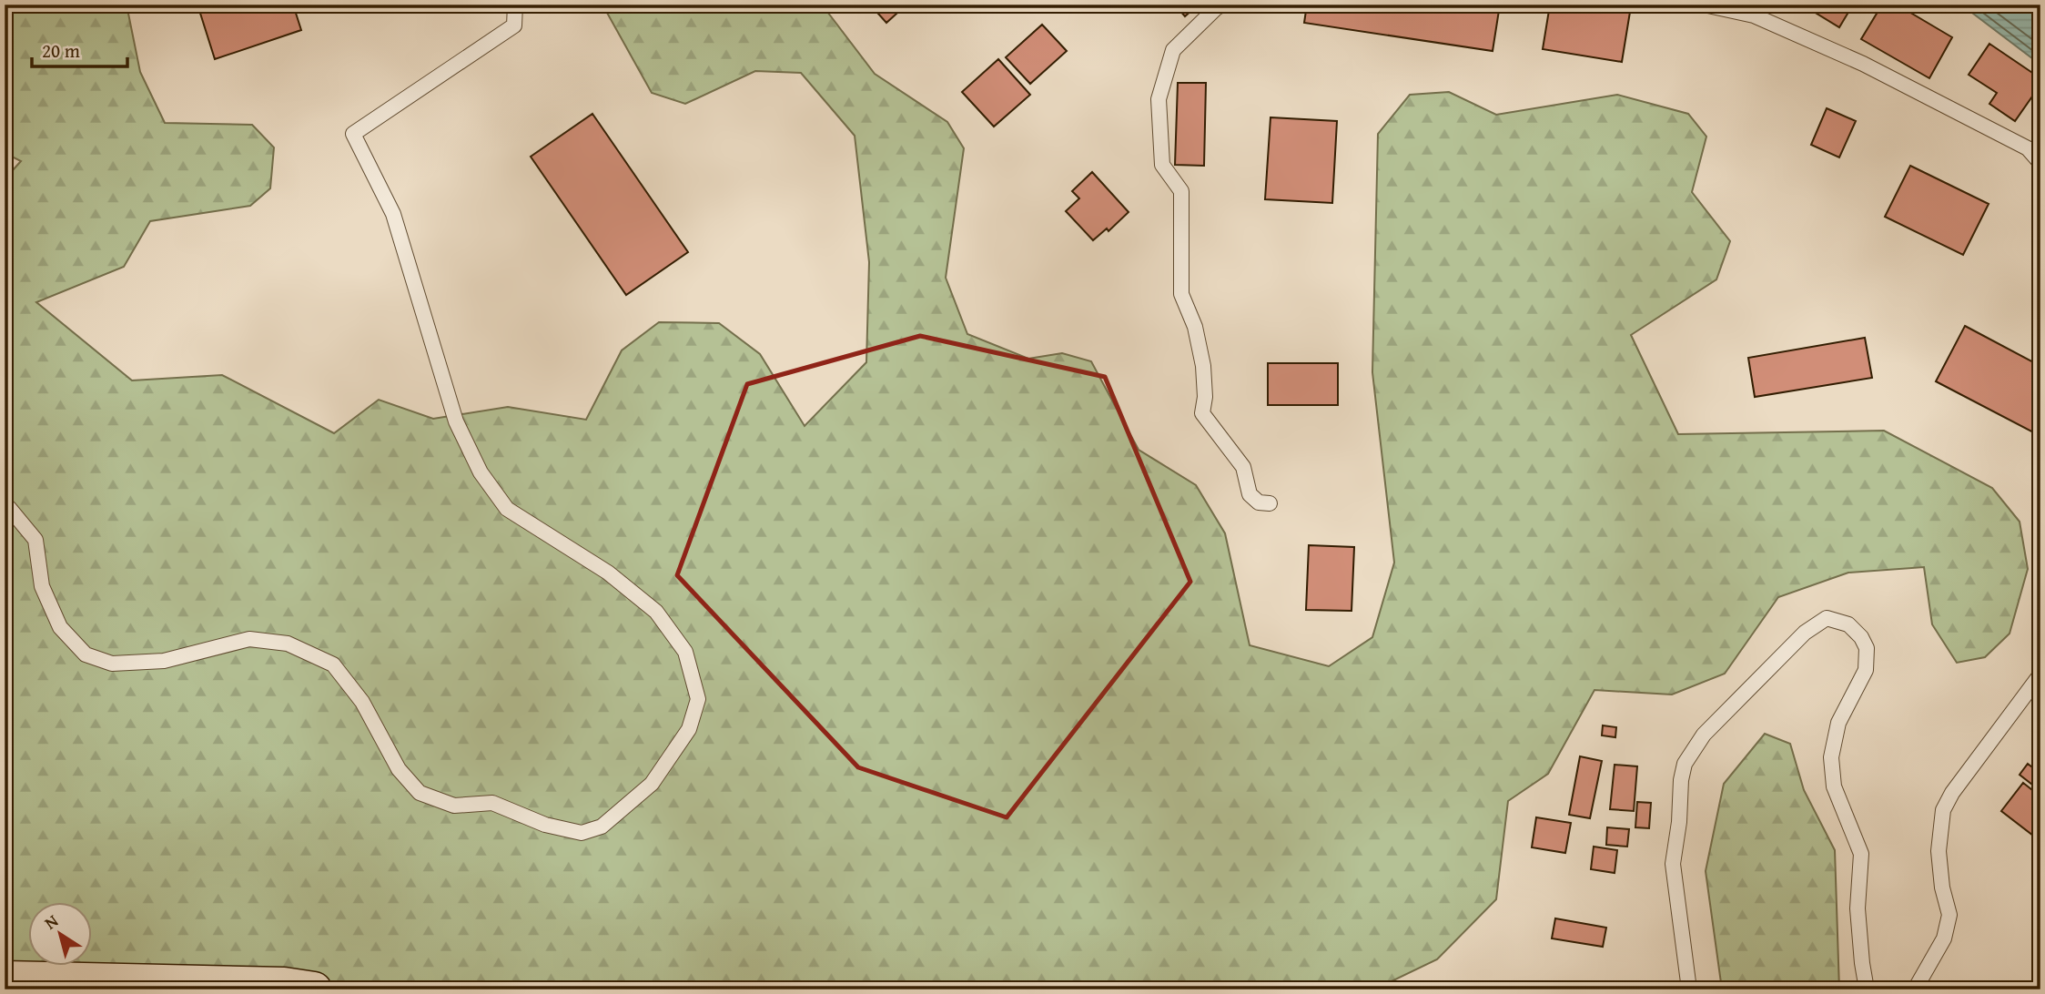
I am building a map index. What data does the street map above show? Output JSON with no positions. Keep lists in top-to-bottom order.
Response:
{
  "scale_bar": "20 m",
  "north": "top left"
}
